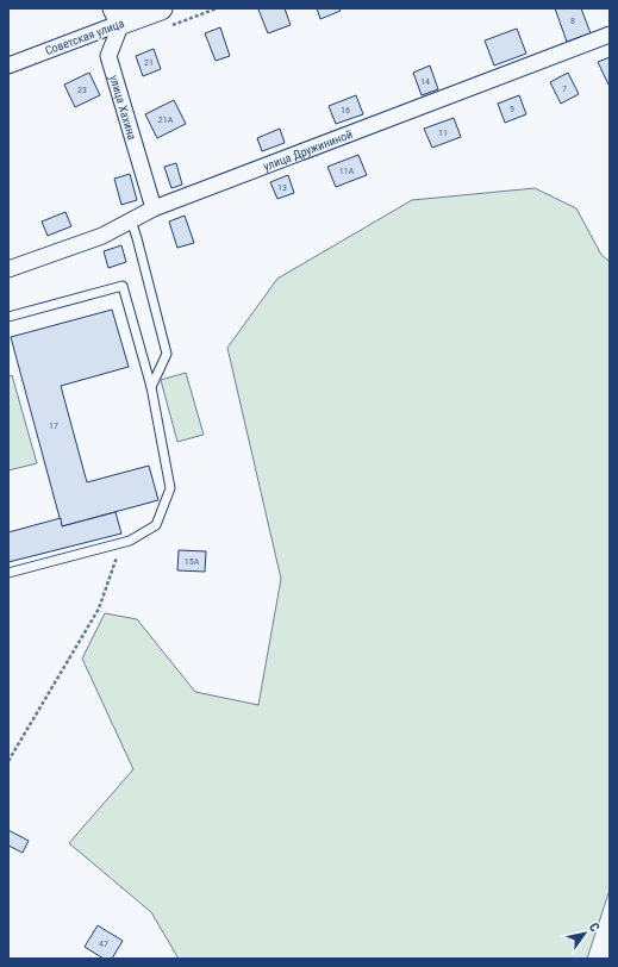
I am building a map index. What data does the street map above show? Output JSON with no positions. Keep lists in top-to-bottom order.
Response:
{
  "streets": {
    "street": ["Советская улица", "улица Хахина", "улица Дружининой"]
  },
  "crossings": [
    ["Советская улица", "улица Хахина"],
    ["улица Хахина", "улица Дружининой"]
  ],
  "house_numbers": [
    "8",
    "21",
    "14",
    "7",
    "23",
    "9",
    "16",
    "21А",
    "11",
    "11А",
    "13",
    "17",
    "15А",
    "47"
  ],
  "north": "top right"
}
